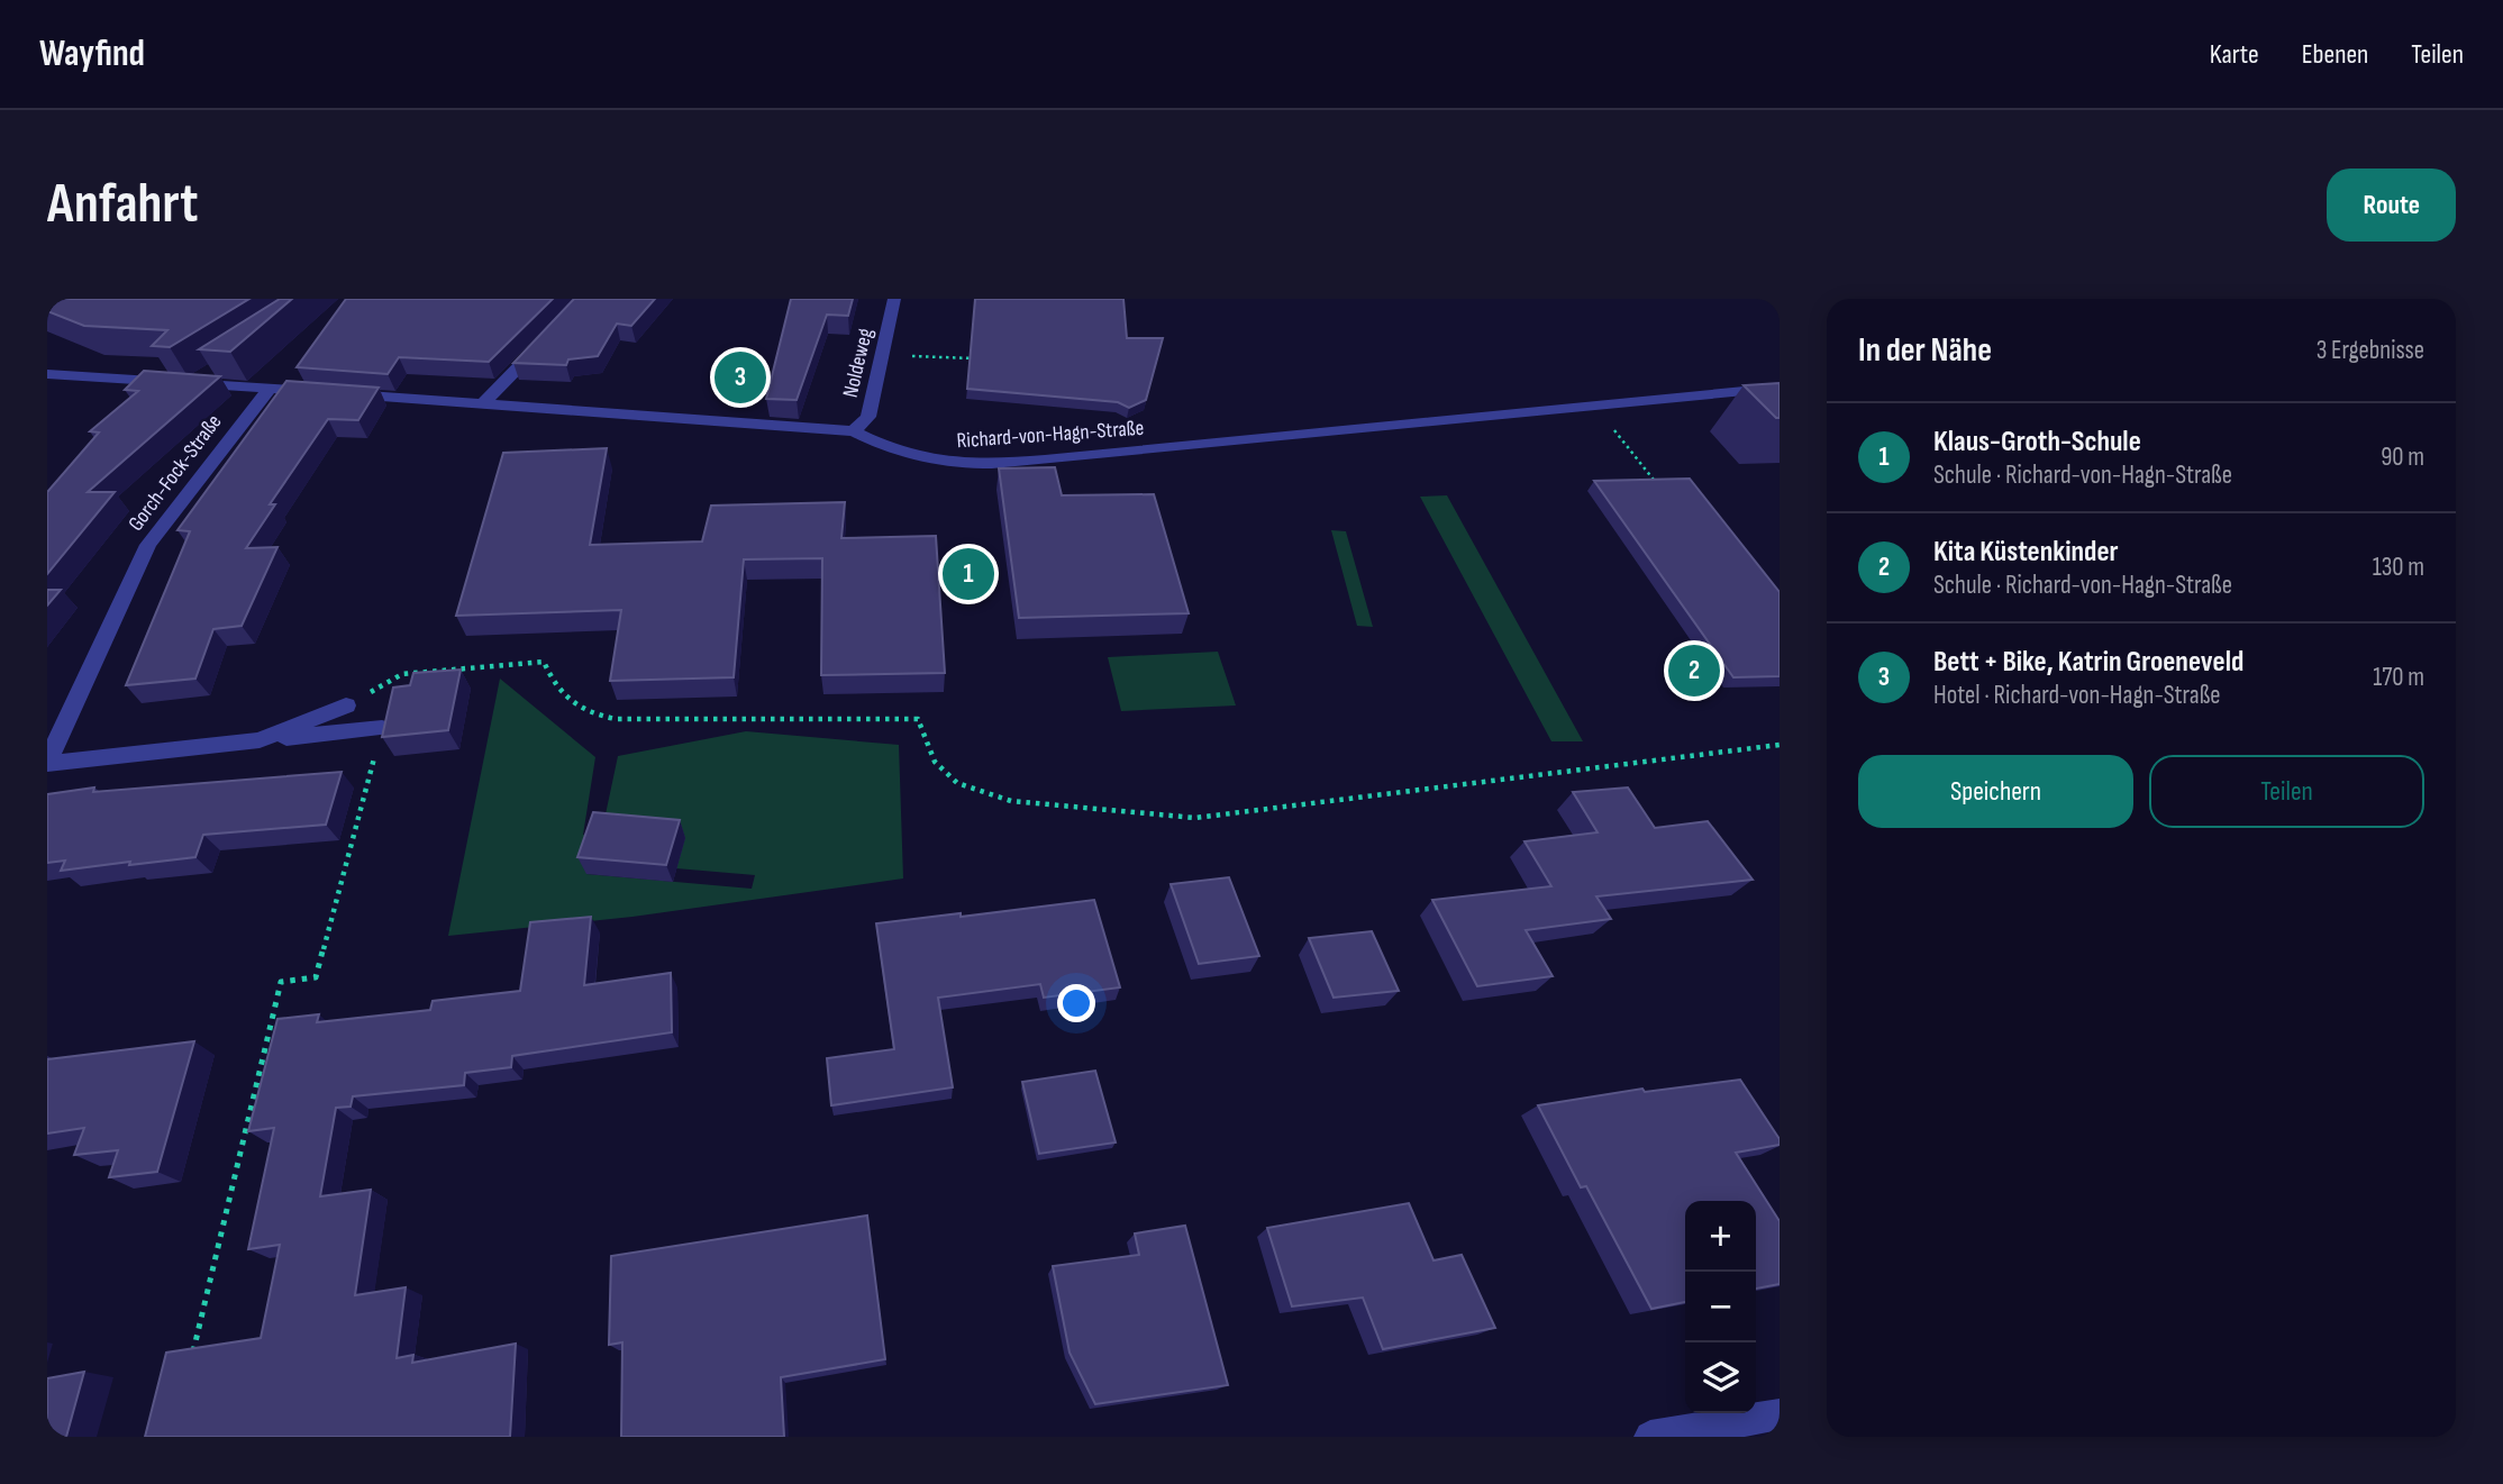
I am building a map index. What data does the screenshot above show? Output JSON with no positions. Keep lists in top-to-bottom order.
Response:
{
  "streets": {
    "street": ["Noldeweg", "Richard-von-Hagn-Straße", "Gorch-Fock-Straße"]
  },
  "crossings": [
    ["Noldeweg", "Richard-von-Hagn-Straße"],
    ["Richard-von-Hagn-Straße", "Gorch-Fock-Straße"]
  ],
  "page": {
    "header": "Wayfind",
    "nav": ["Karte", "Ebenen", "Teilen"],
    "buttons": [
      "Route",
      ["Speichern", "Teilen"]
    ],
    "title": "Anfahrt",
    "heading": ["In der Nähe", "3 Ergebnisse"],
    "pins": ["3", "1", "2"],
    "list": [
      {
        "mark": "1",
        "name": "Klaus-Groth-Schule",
        "note": "Schule · Richard-von-Hagn-Straße",
        "value": "90 m"
      },
      {
        "mark": "2",
        "name": "Kita Küstenkinder",
        "note": "Schule · Richard-von-Hagn-Straße",
        "value": "130 m"
      },
      {
        "mark": "3",
        "name": "Bett + Bike, Katrin Groeneveld",
        "note": "Hotel · Richard-von-Hagn-Straße",
        "value": "170 m"
      }
    ],
    "map_buttons": ["+", "−"]
  }
}
